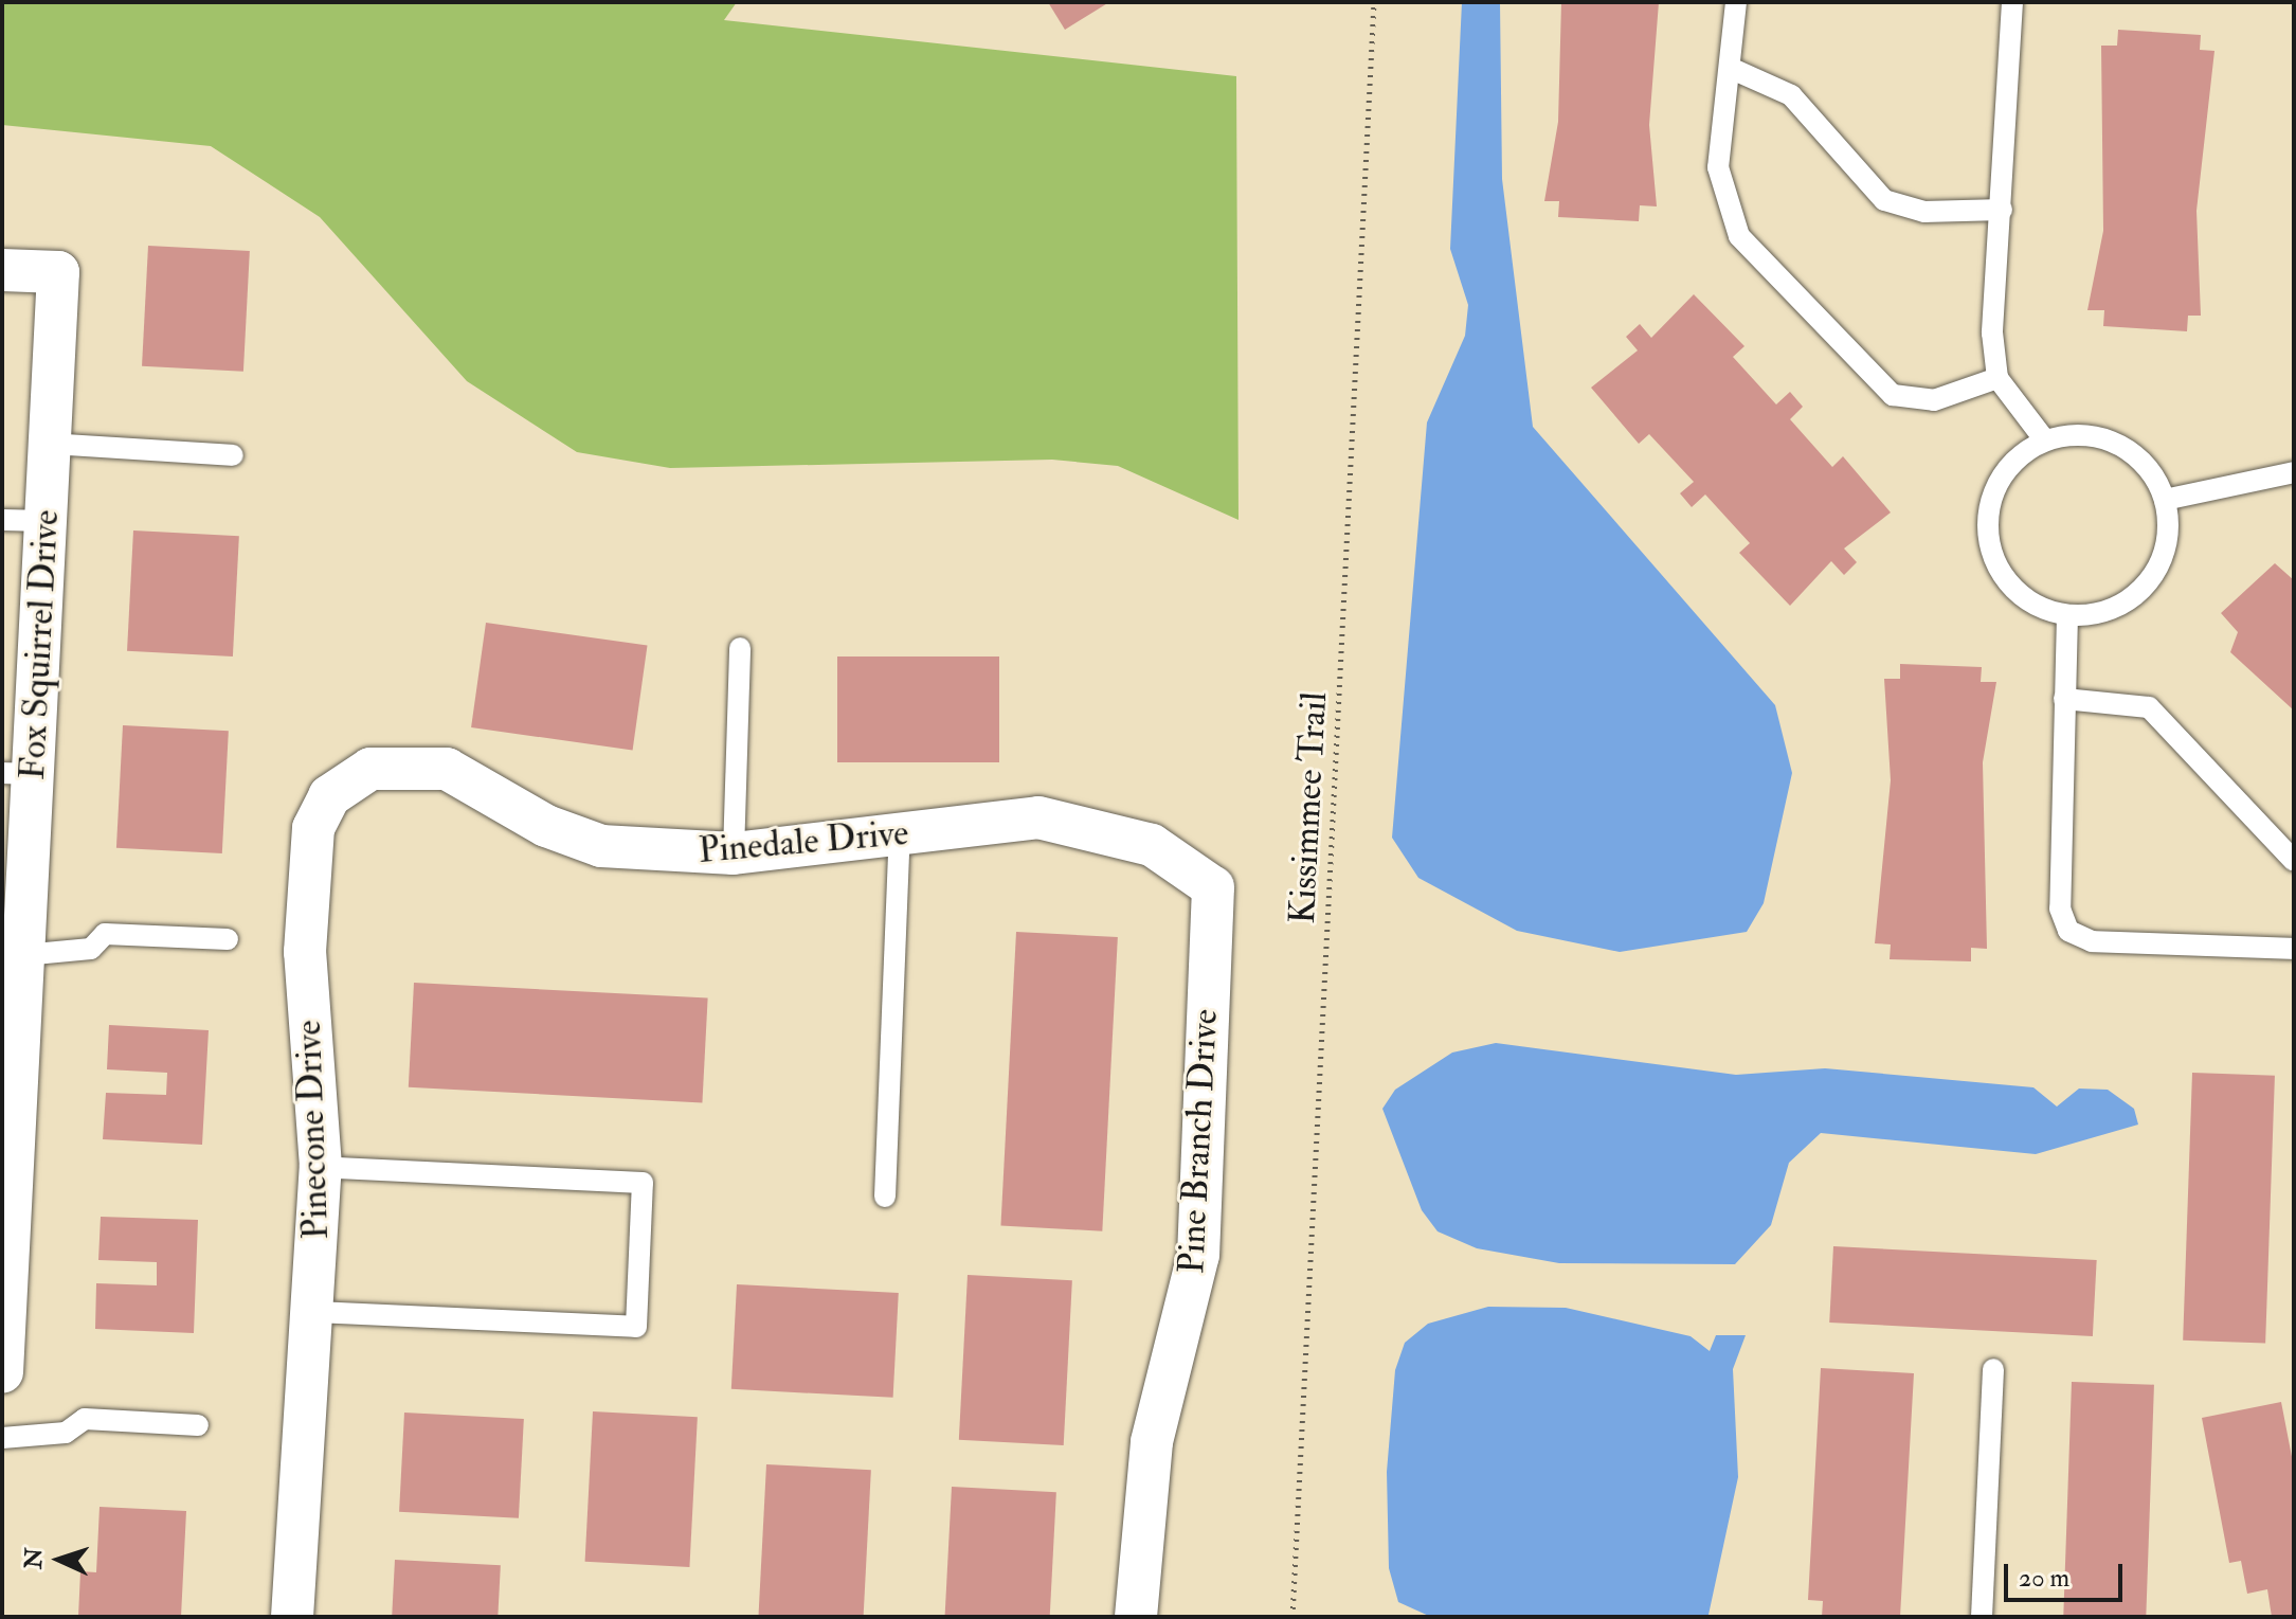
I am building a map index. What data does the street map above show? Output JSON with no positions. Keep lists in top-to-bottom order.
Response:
{
  "streets": {
    "street": [
      "Fox Squirrel Drive",
      "Pinedale Drive",
      "Pinecone Drive",
      "Pine Branch Drive"
    ],
    "path": ["Kissimmee Trail"]
  },
  "crossings": [
    ["Pinedale Drive", "Pinecone Drive"],
    ["Pinedale Drive", "Pine Branch Drive"]
  ],
  "scale_bar": "20 m",
  "north": "left"
}
